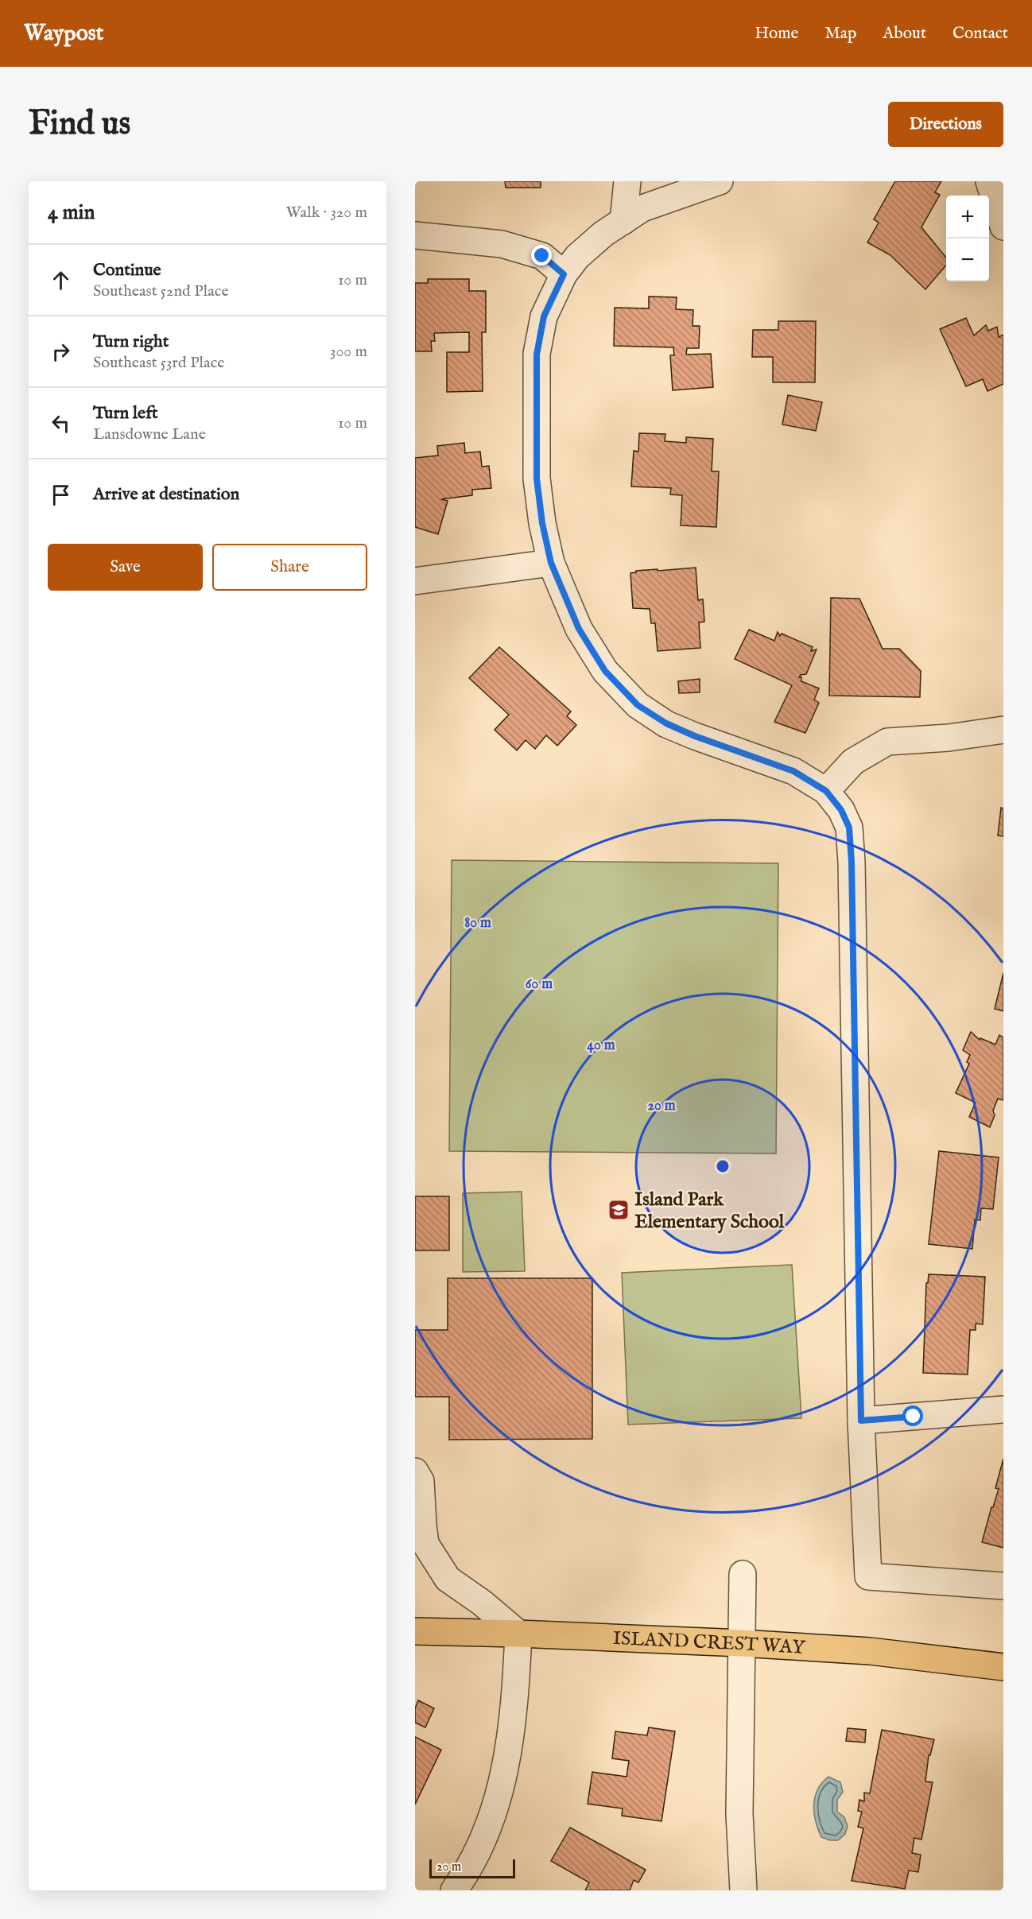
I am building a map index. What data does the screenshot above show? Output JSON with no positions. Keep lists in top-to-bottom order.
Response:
{
  "streets": {
    "main road": ["ISLAND CREST WAY"]
  },
  "places": {
    "school or university": ["Island Park Elementary School"]
  },
  "scale_bar": "20 m",
  "page": {
    "header": "Waypost",
    "nav": [
      "Home",
      "Map",
      "About",
      "Contact"
    ],
    "buttons": [
      "Directions",
      ["Save", "Share"]
    ],
    "title": "Find us",
    "heading": ["4 min", "Walk · 320 m"],
    "map_buttons": ["+", "−"],
    "list": [
      ["Continue", "Southeast 52nd Place", "10 m"],
      ["Turn right", "Southeast 53rd Place", "300 m"],
      ["Turn left", "Lansdowne Lane", "10 m"],
      "Arrive at destination"
    ],
    "scale": "20 m"
  },
  "rings": [
    "80 m",
    "60 m",
    "40 m",
    "20 m"
  ]
}
